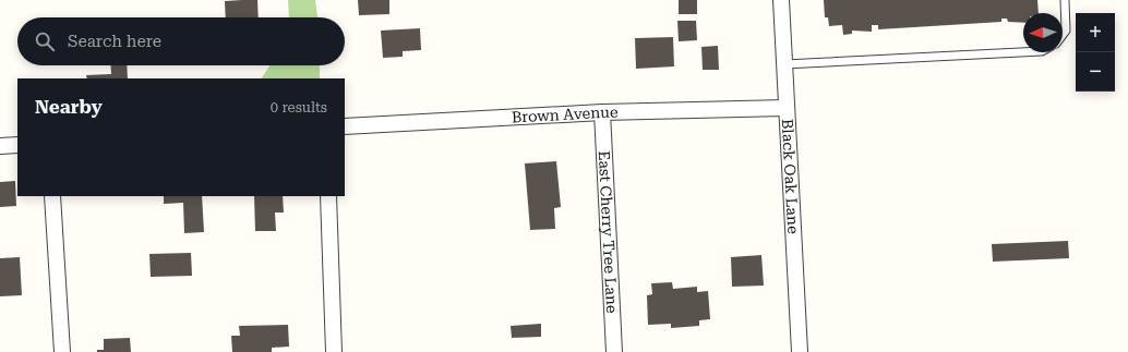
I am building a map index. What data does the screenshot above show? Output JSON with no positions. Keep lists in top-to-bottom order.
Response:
{
  "streets": {
    "street": ["Brown Avenue", "Black Oak Lane", "East Cherry Tree Lane"]
  },
  "crossings": [
    ["Brown Avenue", "Black Oak Lane"],
    ["Brown Avenue", "East Cherry Tree Lane"]
  ],
  "north": "left",
  "page": {
    "map_buttons": ["+", "−"],
    "search": "Search here",
    "heading": ["Nearby", "0 results"]
  }
}
